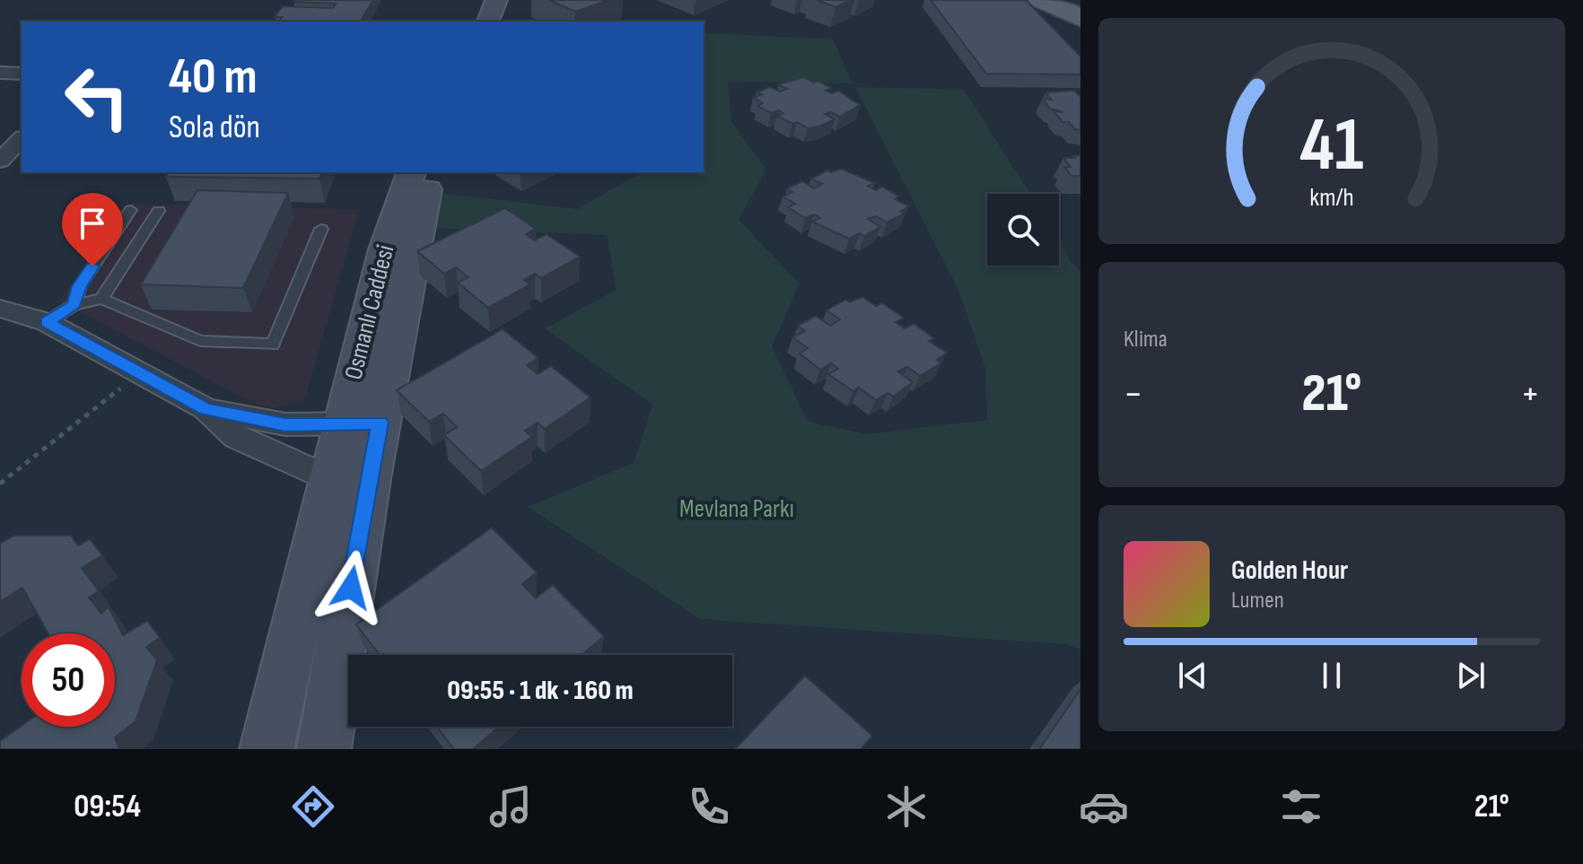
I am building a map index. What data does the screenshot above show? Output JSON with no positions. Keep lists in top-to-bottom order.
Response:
{
  "streets": {
    "main road": ["Osmanlı Caddesi"]
  },
  "parks": ["Mevlana Parkı"],
  "page": {
    "turn": ["40 m", "Sola dön"],
    "tile": "Klima",
    "heat": ["−", "21°", "+"],
    "song": ["Golden Hour", "Lumen"],
    "limit": "50",
    "trip": "09:55 · 1 dk · 160 m",
    "tabs": ["09:54", "21°"],
    "gauge": ["41", "km/h"]
  }
}
